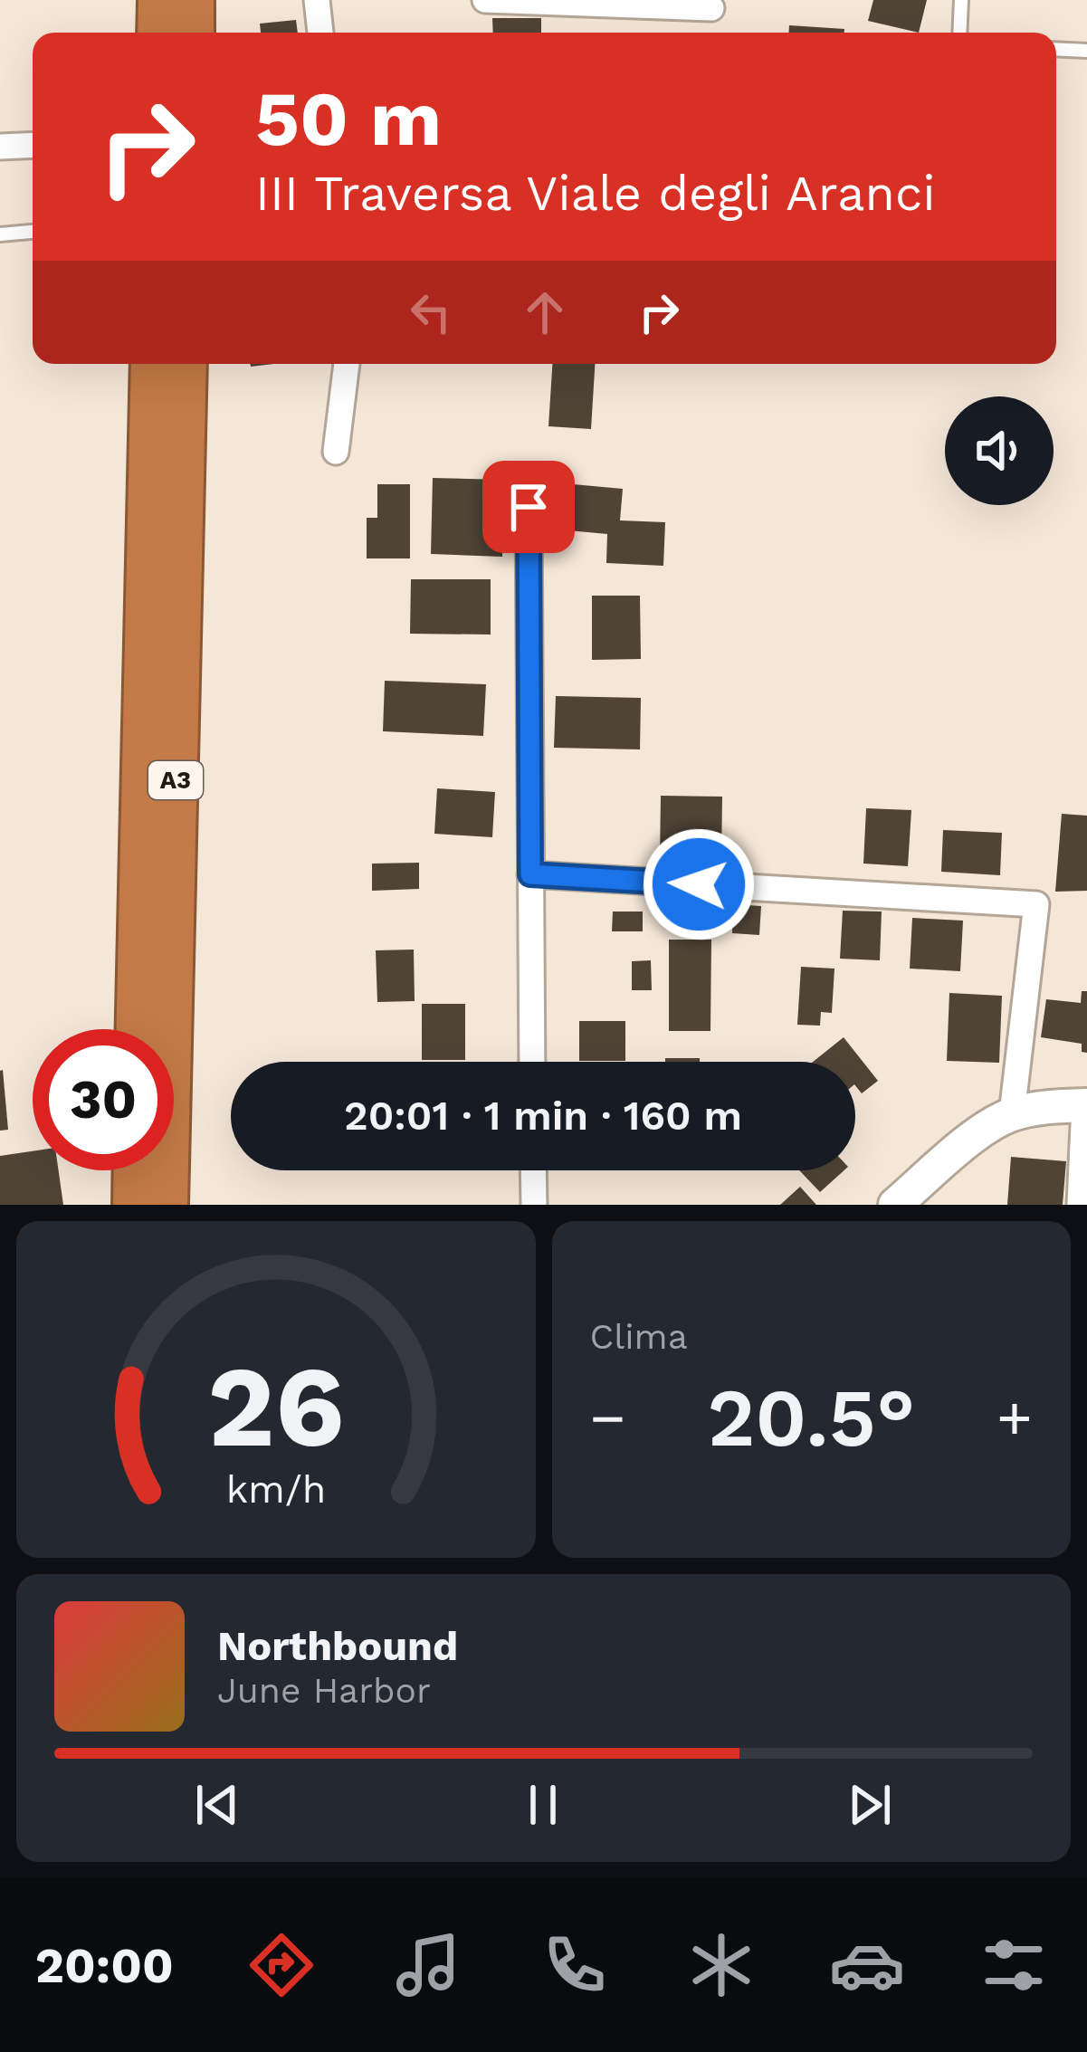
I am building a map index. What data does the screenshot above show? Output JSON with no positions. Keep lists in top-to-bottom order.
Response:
{
  "streets": {
    "highway": ["A3"]
  },
  "page": {
    "turn": ["50 m", "III Traversa Viale degli Aranci"],
    "limit": "30",
    "trip": "20:01 · 1 min · 160 m",
    "tile": "Clima",
    "heat": ["−", "20.5°", "+"],
    "song": ["Northbound", "June Harbor"],
    "tabs": "20:00",
    "gauge": ["26", "km/h"]
  }
}
